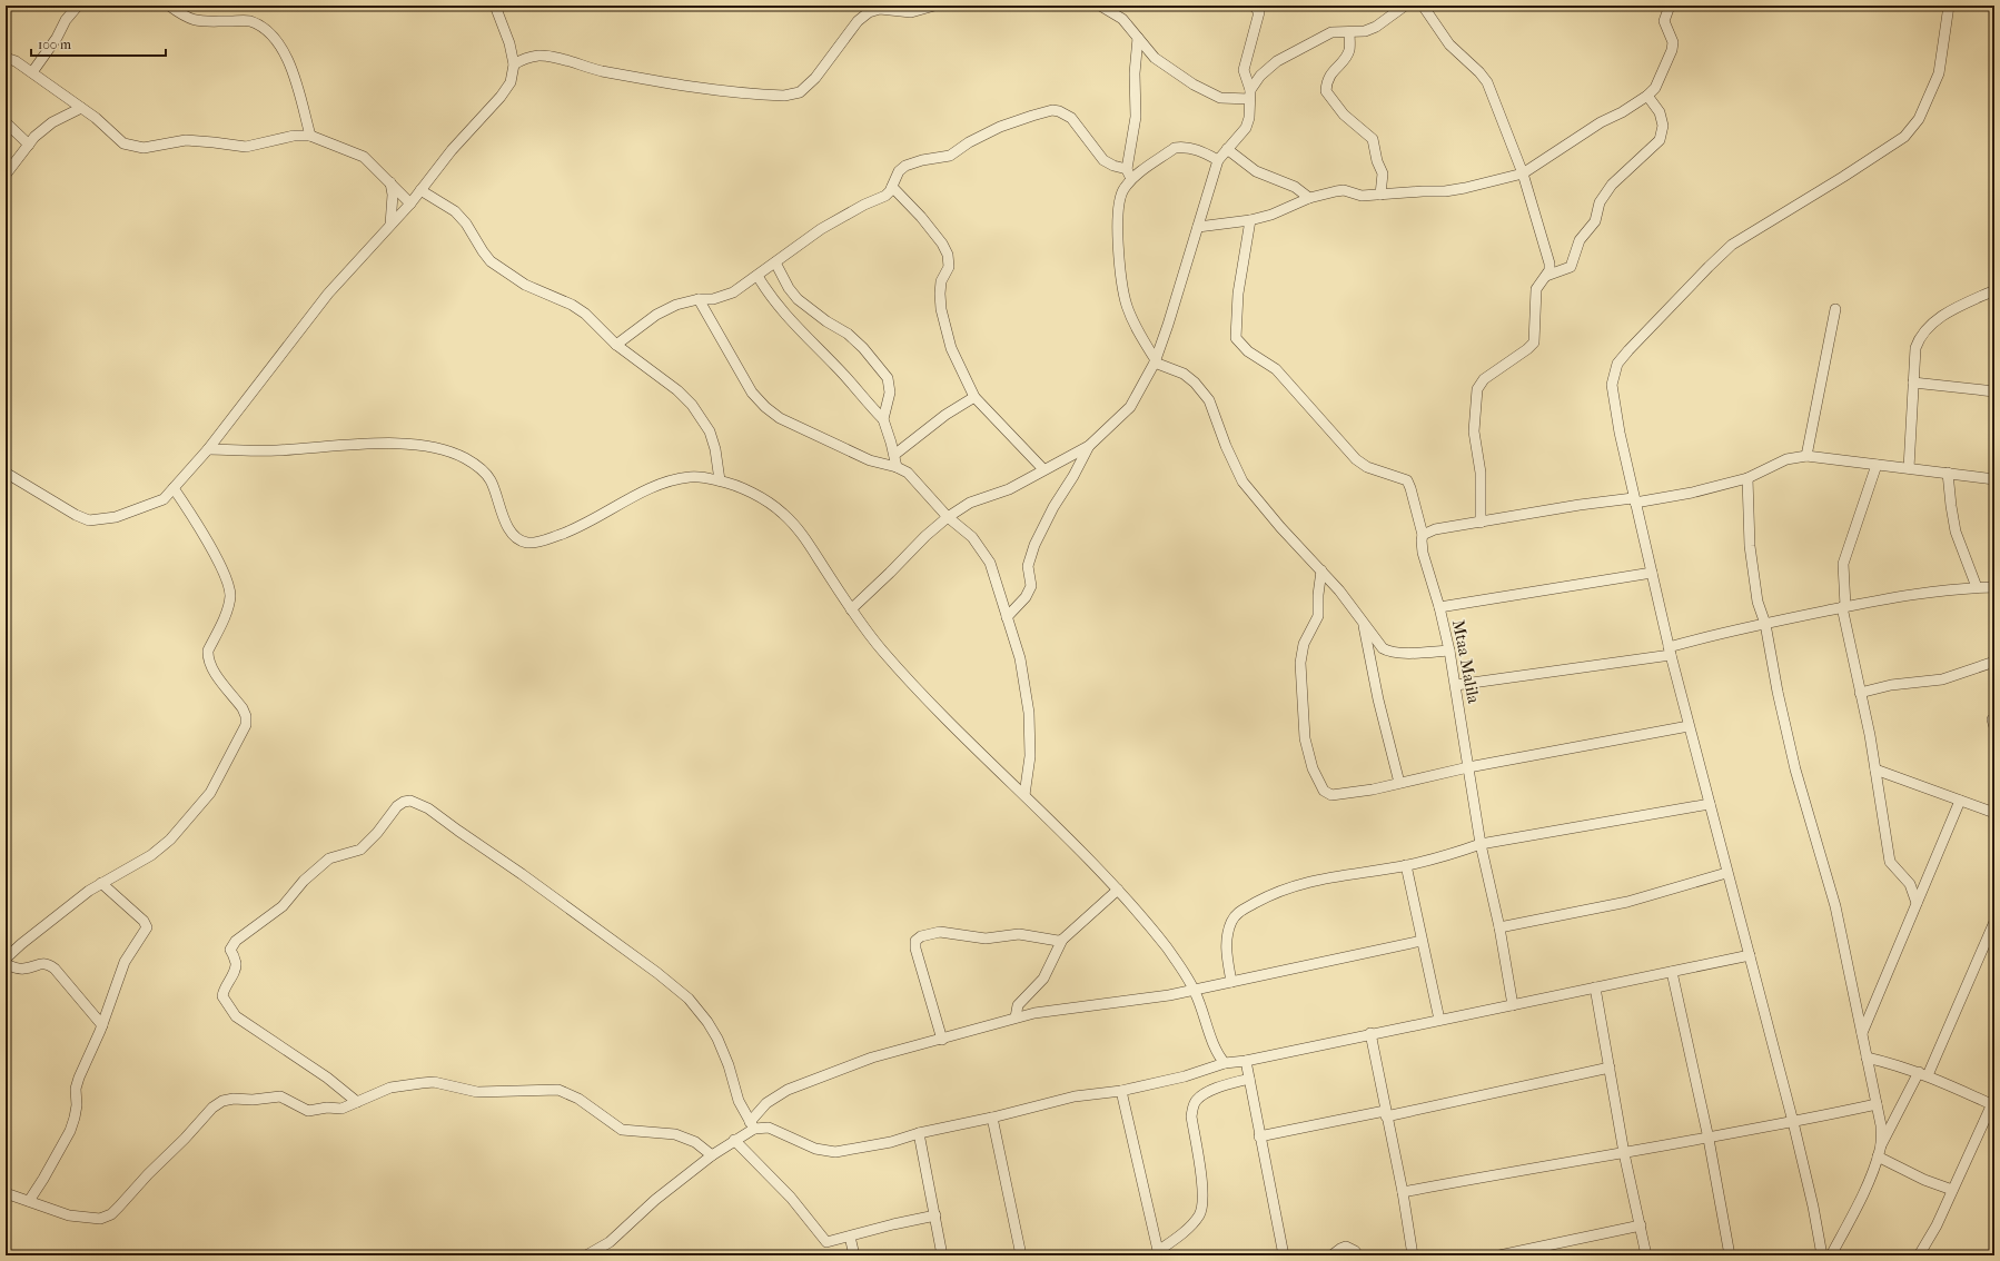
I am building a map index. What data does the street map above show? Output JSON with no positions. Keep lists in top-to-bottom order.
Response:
{
  "streets": {
    "street": ["Mtaa Malila"]
  },
  "scale_bar": "100 m"
}
